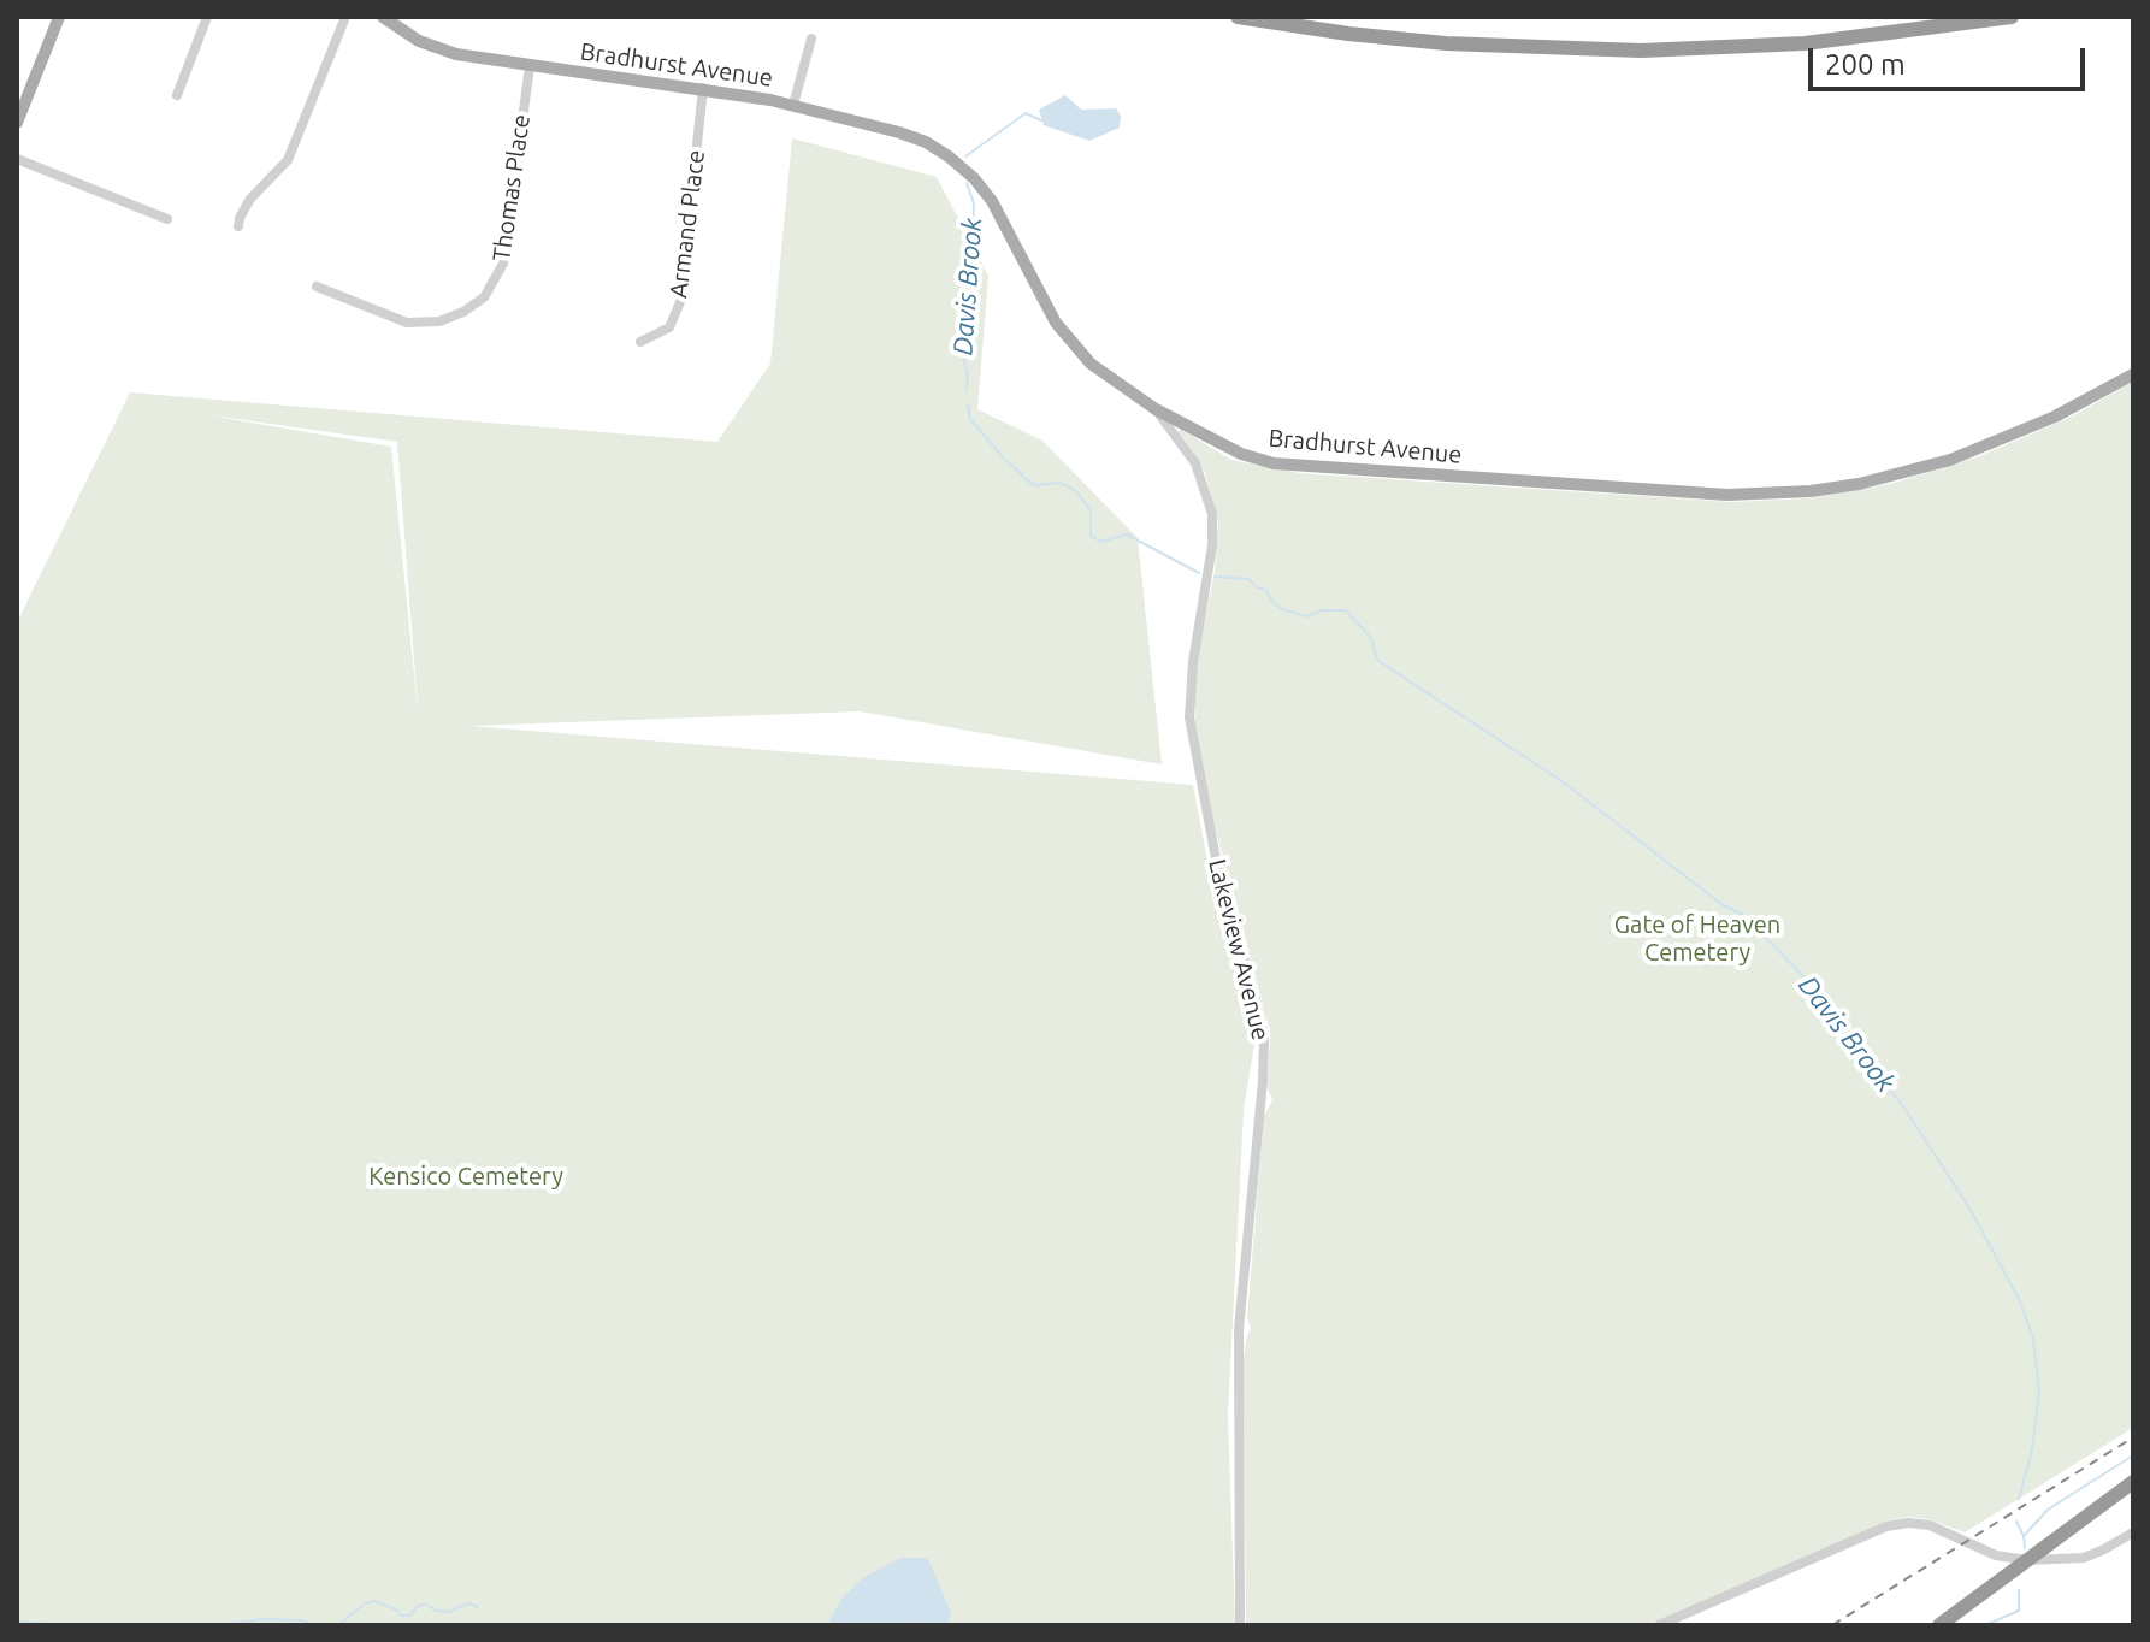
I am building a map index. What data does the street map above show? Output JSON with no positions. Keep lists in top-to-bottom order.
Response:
{
  "streets": {
    "main road": ["Bradhurst Avenue"],
    "street": ["Thomas Place", "Armand Place", "Lakeview Avenue"]
  },
  "crossings": [
    ["Bradhurst Avenue", "Thomas Place"],
    ["Bradhurst Avenue", "Armand Place"],
    ["Bradhurst Avenue", "Lakeview Avenue"]
  ],
  "water": ["Davis Brook"],
  "parks": ["Gate of Heaven Cemetery", "Kensico Cemetery"],
  "scale_bar": "200 m"
}
